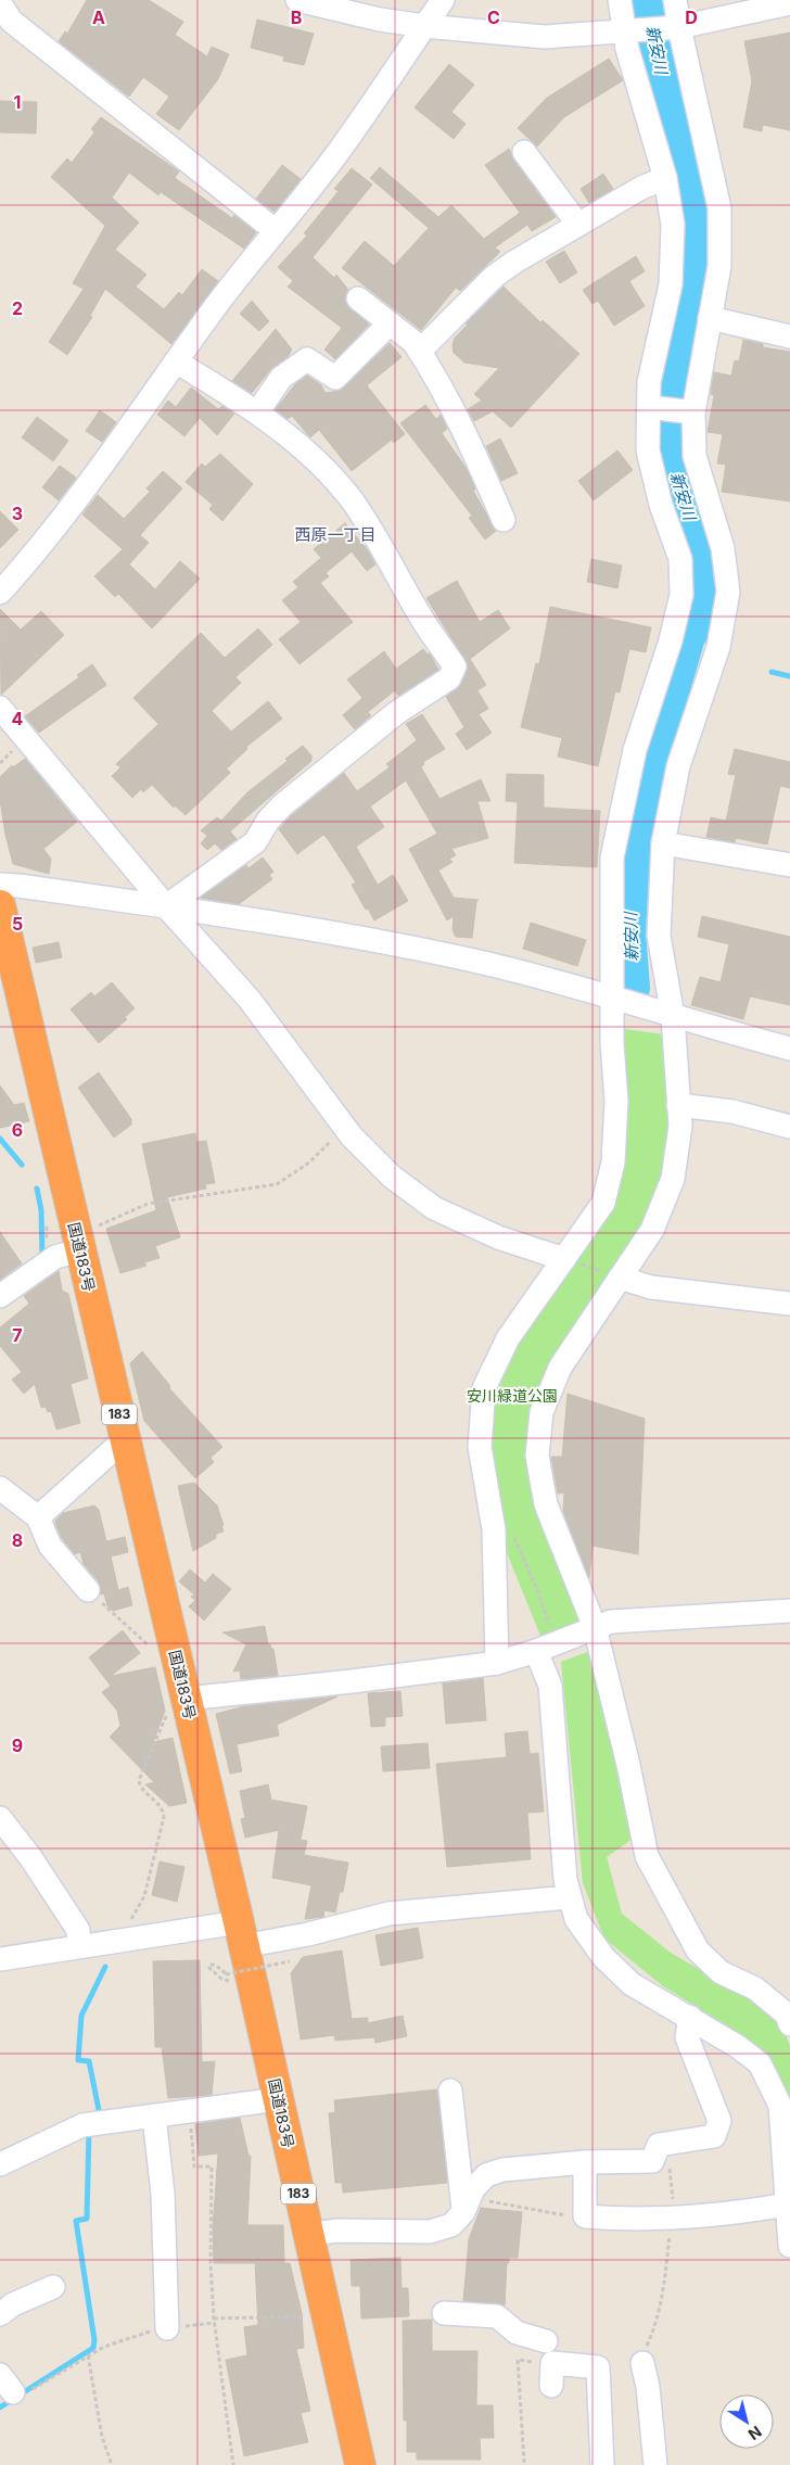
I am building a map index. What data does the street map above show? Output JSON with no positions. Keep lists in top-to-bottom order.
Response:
{
  "streets": {
    "highway": ["国道183号", "183"]
  },
  "districts": ["西原一丁目"],
  "water": ["新安川"],
  "parks": ["安川緑道公園"],
  "north": "bottom right",
  "grid": {
    "columns": [
      "A",
      "B",
      "C",
      "D"
    ],
    "rows": [
      "1",
      "2",
      "3",
      "4",
      "5",
      "6",
      "7",
      "8",
      "9"
    ]
  }
}
